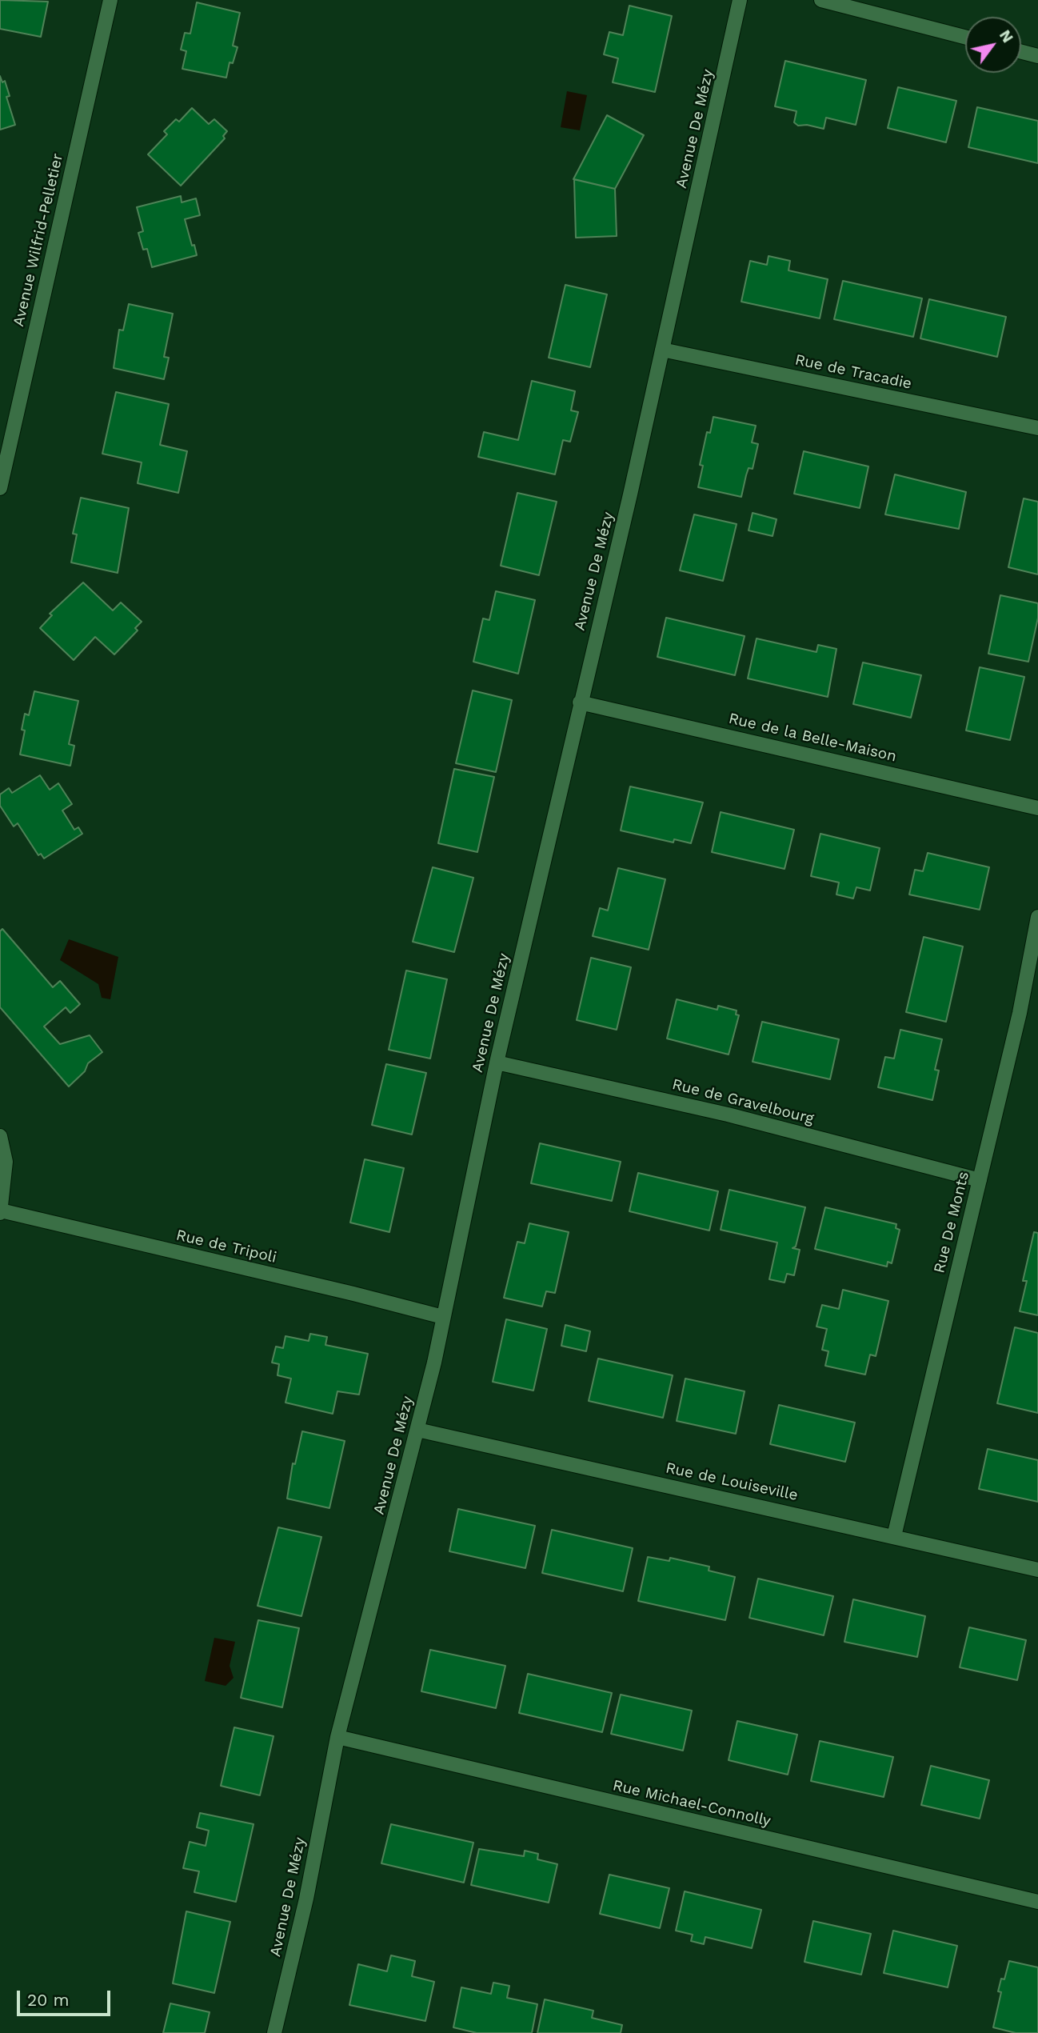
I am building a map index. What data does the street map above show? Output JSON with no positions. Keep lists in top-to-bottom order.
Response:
{
  "streets": {
    "street": [
      "Avenue De Mézy",
      "Avenue Wilfrid-Pelletier",
      "Rue de Tracadie",
      "Rue de la Belle-Maison",
      "Rue de Gravelbourg",
      "Rue De Monts",
      "Rue de Tripoli",
      "Rue de Louiseville",
      "Rue Michael-Connolly"
    ]
  },
  "crossings": [
    ["Avenue De Mézy", "Rue de Tracadie"],
    ["Avenue De Mézy", "Rue de la Belle-Maison"],
    ["Avenue De Mézy", "Rue de Gravelbourg"],
    ["Avenue De Mézy", "Rue de Tripoli"],
    ["Avenue De Mézy", "Rue de Louiseville"],
    ["Avenue De Mézy", "Rue Michael-Connolly"],
    ["Rue de Gravelbourg", "Rue De Monts"],
    ["Rue De Monts", "Rue de Louiseville"]
  ],
  "scale_bar": "20 m",
  "north": "top right"
}
